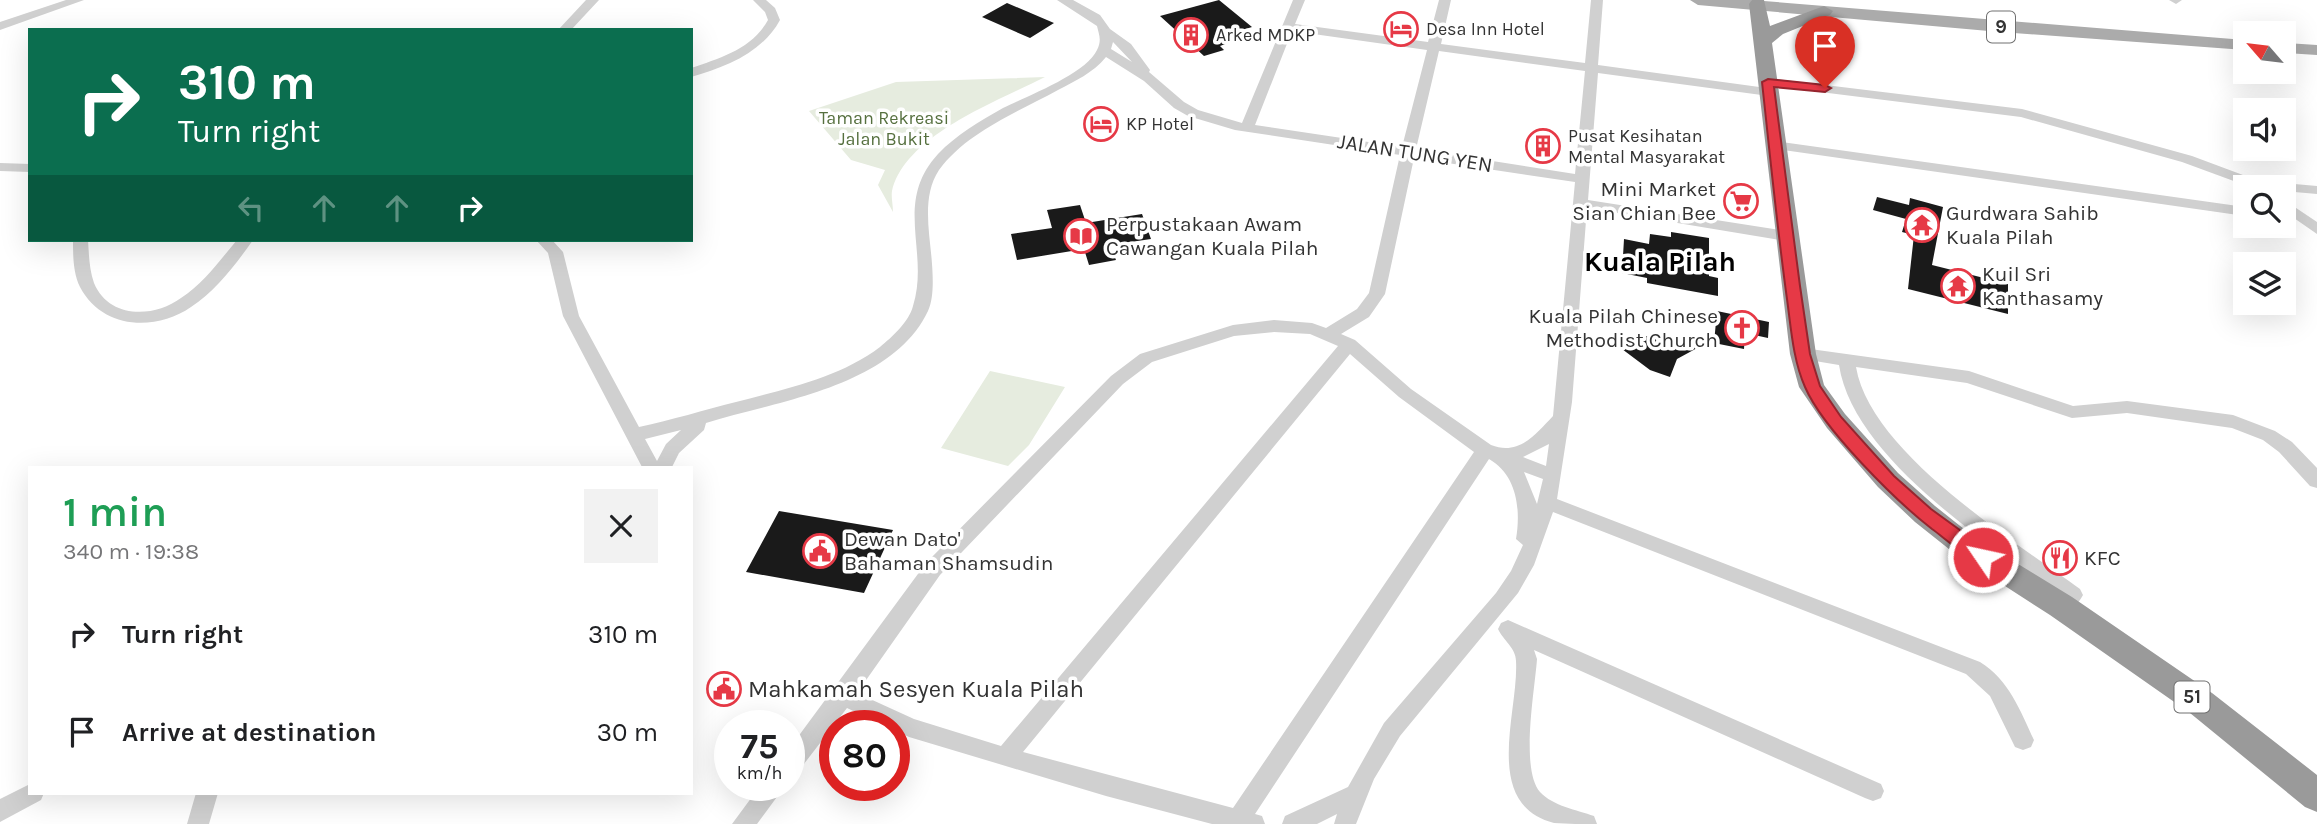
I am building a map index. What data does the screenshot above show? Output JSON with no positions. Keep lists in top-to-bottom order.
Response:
{
  "streets": {
    "highway": ["51"],
    "main road": ["9"],
    "street": ["JALAN TUNG YEN"]
  },
  "crossings": [
    ["9", "51"]
  ],
  "districts": ["Kuala Pilah"],
  "parks": ["Taman Rekreasi Jalan Bukit"],
  "places": {
    "hotel": ["Desa Inn Hotel", "KP Hotel"],
    "building": ["Arked MDKP", "Pusat Kesihatan Mental Masyarakat"],
    "supermarket": ["Mini Market Sian Chian Bee"],
    "temple": ["Gurdwara Sahib Kuala Pilah", "Kuil Sri Kanthasamy"],
    "library": ["Perpustakaan Awam Cawangan Kuala Pilah"],
    "church": ["Kuala Pilah Chinese Methodist Church"],
    "public building": ["Dewan Dato' Bahaman Shamsudin", "Mahkamah Sesyen Kuala Pilah"],
    "restaurant": ["KFC"]
  },
  "north": "top left",
  "page": {
    "turn": ["310 m", "Turn right"],
    "heading": ["1 min", "340 m · 19:38"],
    "list": [
      {
        "name": "Turn right",
        "value": "310 m"
      },
      {
        "name": "Arrive at destination",
        "value": "30 m"
      }
    ],
    "speed": "75 km/h",
    "limit": "80"
  }
}
